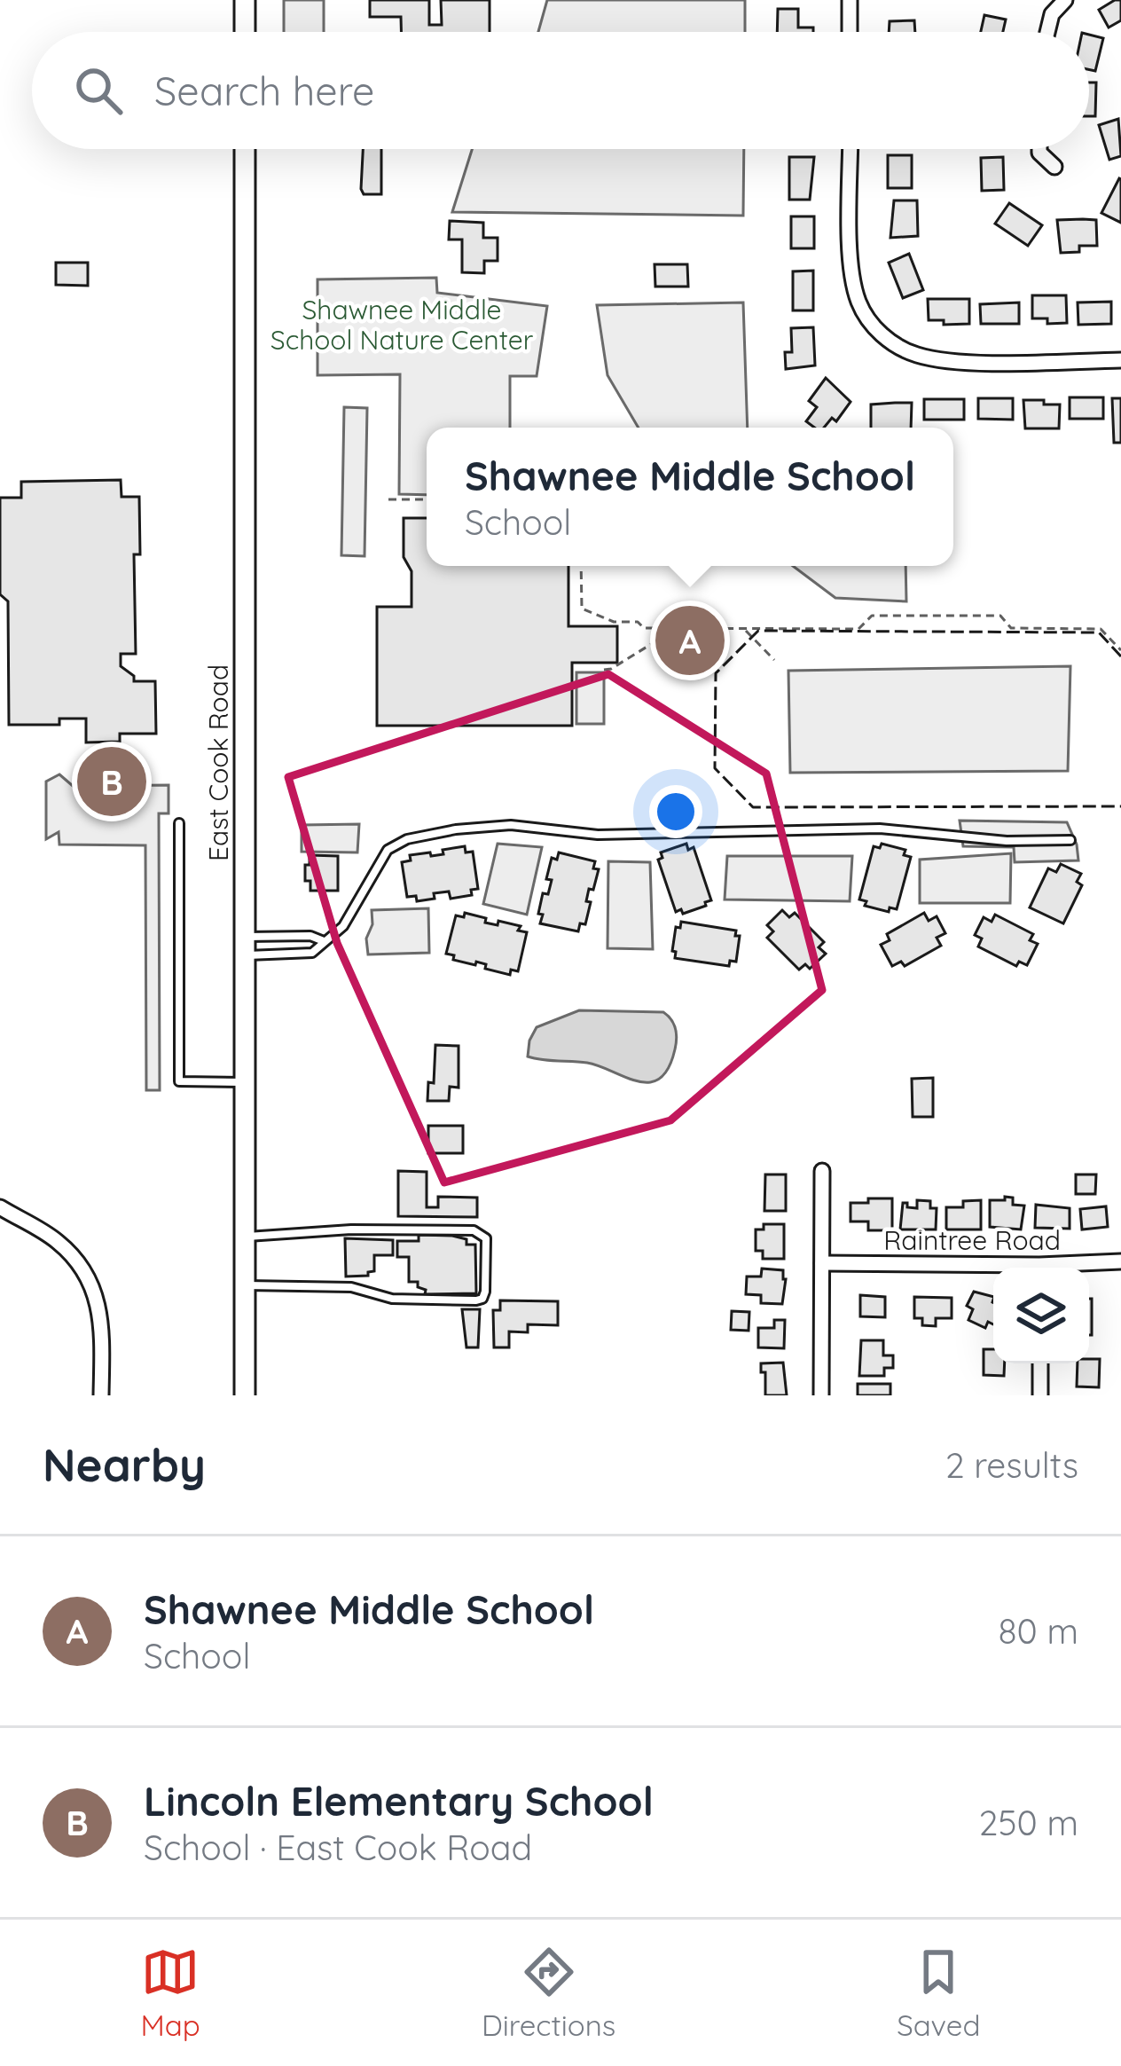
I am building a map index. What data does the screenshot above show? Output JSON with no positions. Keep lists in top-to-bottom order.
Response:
{
  "streets": {
    "main road": ["East Cook Road"],
    "street": ["Raintree Road"]
  },
  "parks": ["Shawnee Middle School Nature Center"],
  "page": {
    "search": "Search here",
    "popup": ["Shawnee Middle School", "School"],
    "pins": ["A", "B"],
    "heading": ["Nearby", "2 results"],
    "list": [
      {
        "mark": "A",
        "name": "Shawnee Middle School",
        "note": "School",
        "value": "80 m"
      },
      {
        "mark": "B",
        "name": "Lincoln Elementary School",
        "note": "School · East Cook Road",
        "value": "250 m"
      }
    ],
    "nav": ["Map", "Directions", "Saved"]
  }
}
